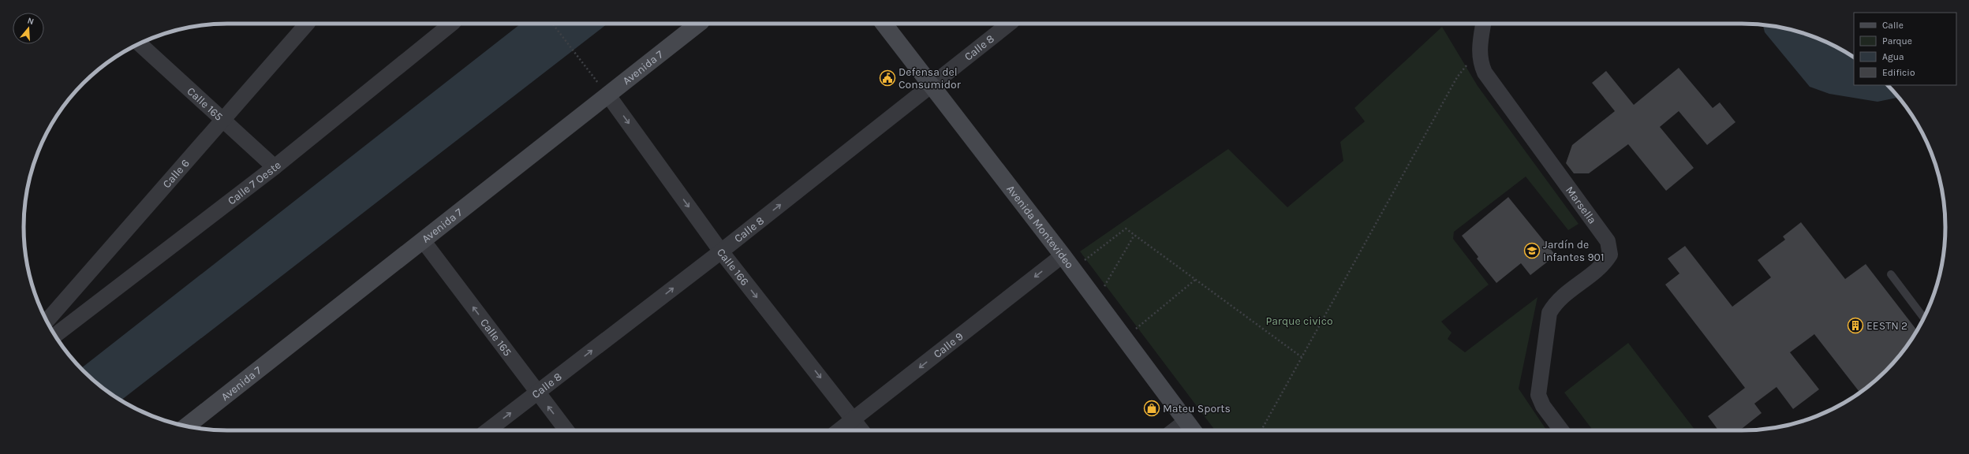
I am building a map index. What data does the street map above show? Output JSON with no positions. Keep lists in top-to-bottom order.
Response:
{
  "streets": {
    "main road": ["Avenida 7", "Avenida Montevideo"],
    "street": [
      "Calle 8",
      "Calle 165",
      "Calle 6",
      "Calle 7 Oeste",
      "Marsella",
      "Calle 166",
      "Calle 9"
    ]
  },
  "crossings": [
    ["Calle 8", "Calle 165"],
    ["Calle 8", "Avenida Montevideo"],
    ["Calle 8", "Calle 166"],
    ["Avenida 7", "Calle 165"],
    ["Avenida 7", "Calle 166"],
    ["Calle 165", "Calle 6"],
    ["Calle 165", "Calle 7 Oeste"],
    ["Avenida Montevideo", "Calle 9"],
    ["Calle 166", "Calle 9"]
  ],
  "one_way": [
    "Calle 8",
    "Calle 165",
    "Calle 166",
    "Calle 9"
  ],
  "parks": ["Parque civico"],
  "places": {
    "public building": ["Defensa del Consumidor"],
    "school or university": ["Jardín de Infantes 901"],
    "building": ["EESTN 2"],
    "shop": ["Mateu Sports"]
  },
  "legend": [
    "Calle",
    "Parque",
    "Agua",
    "Edificio"
  ],
  "north": "top"
}
